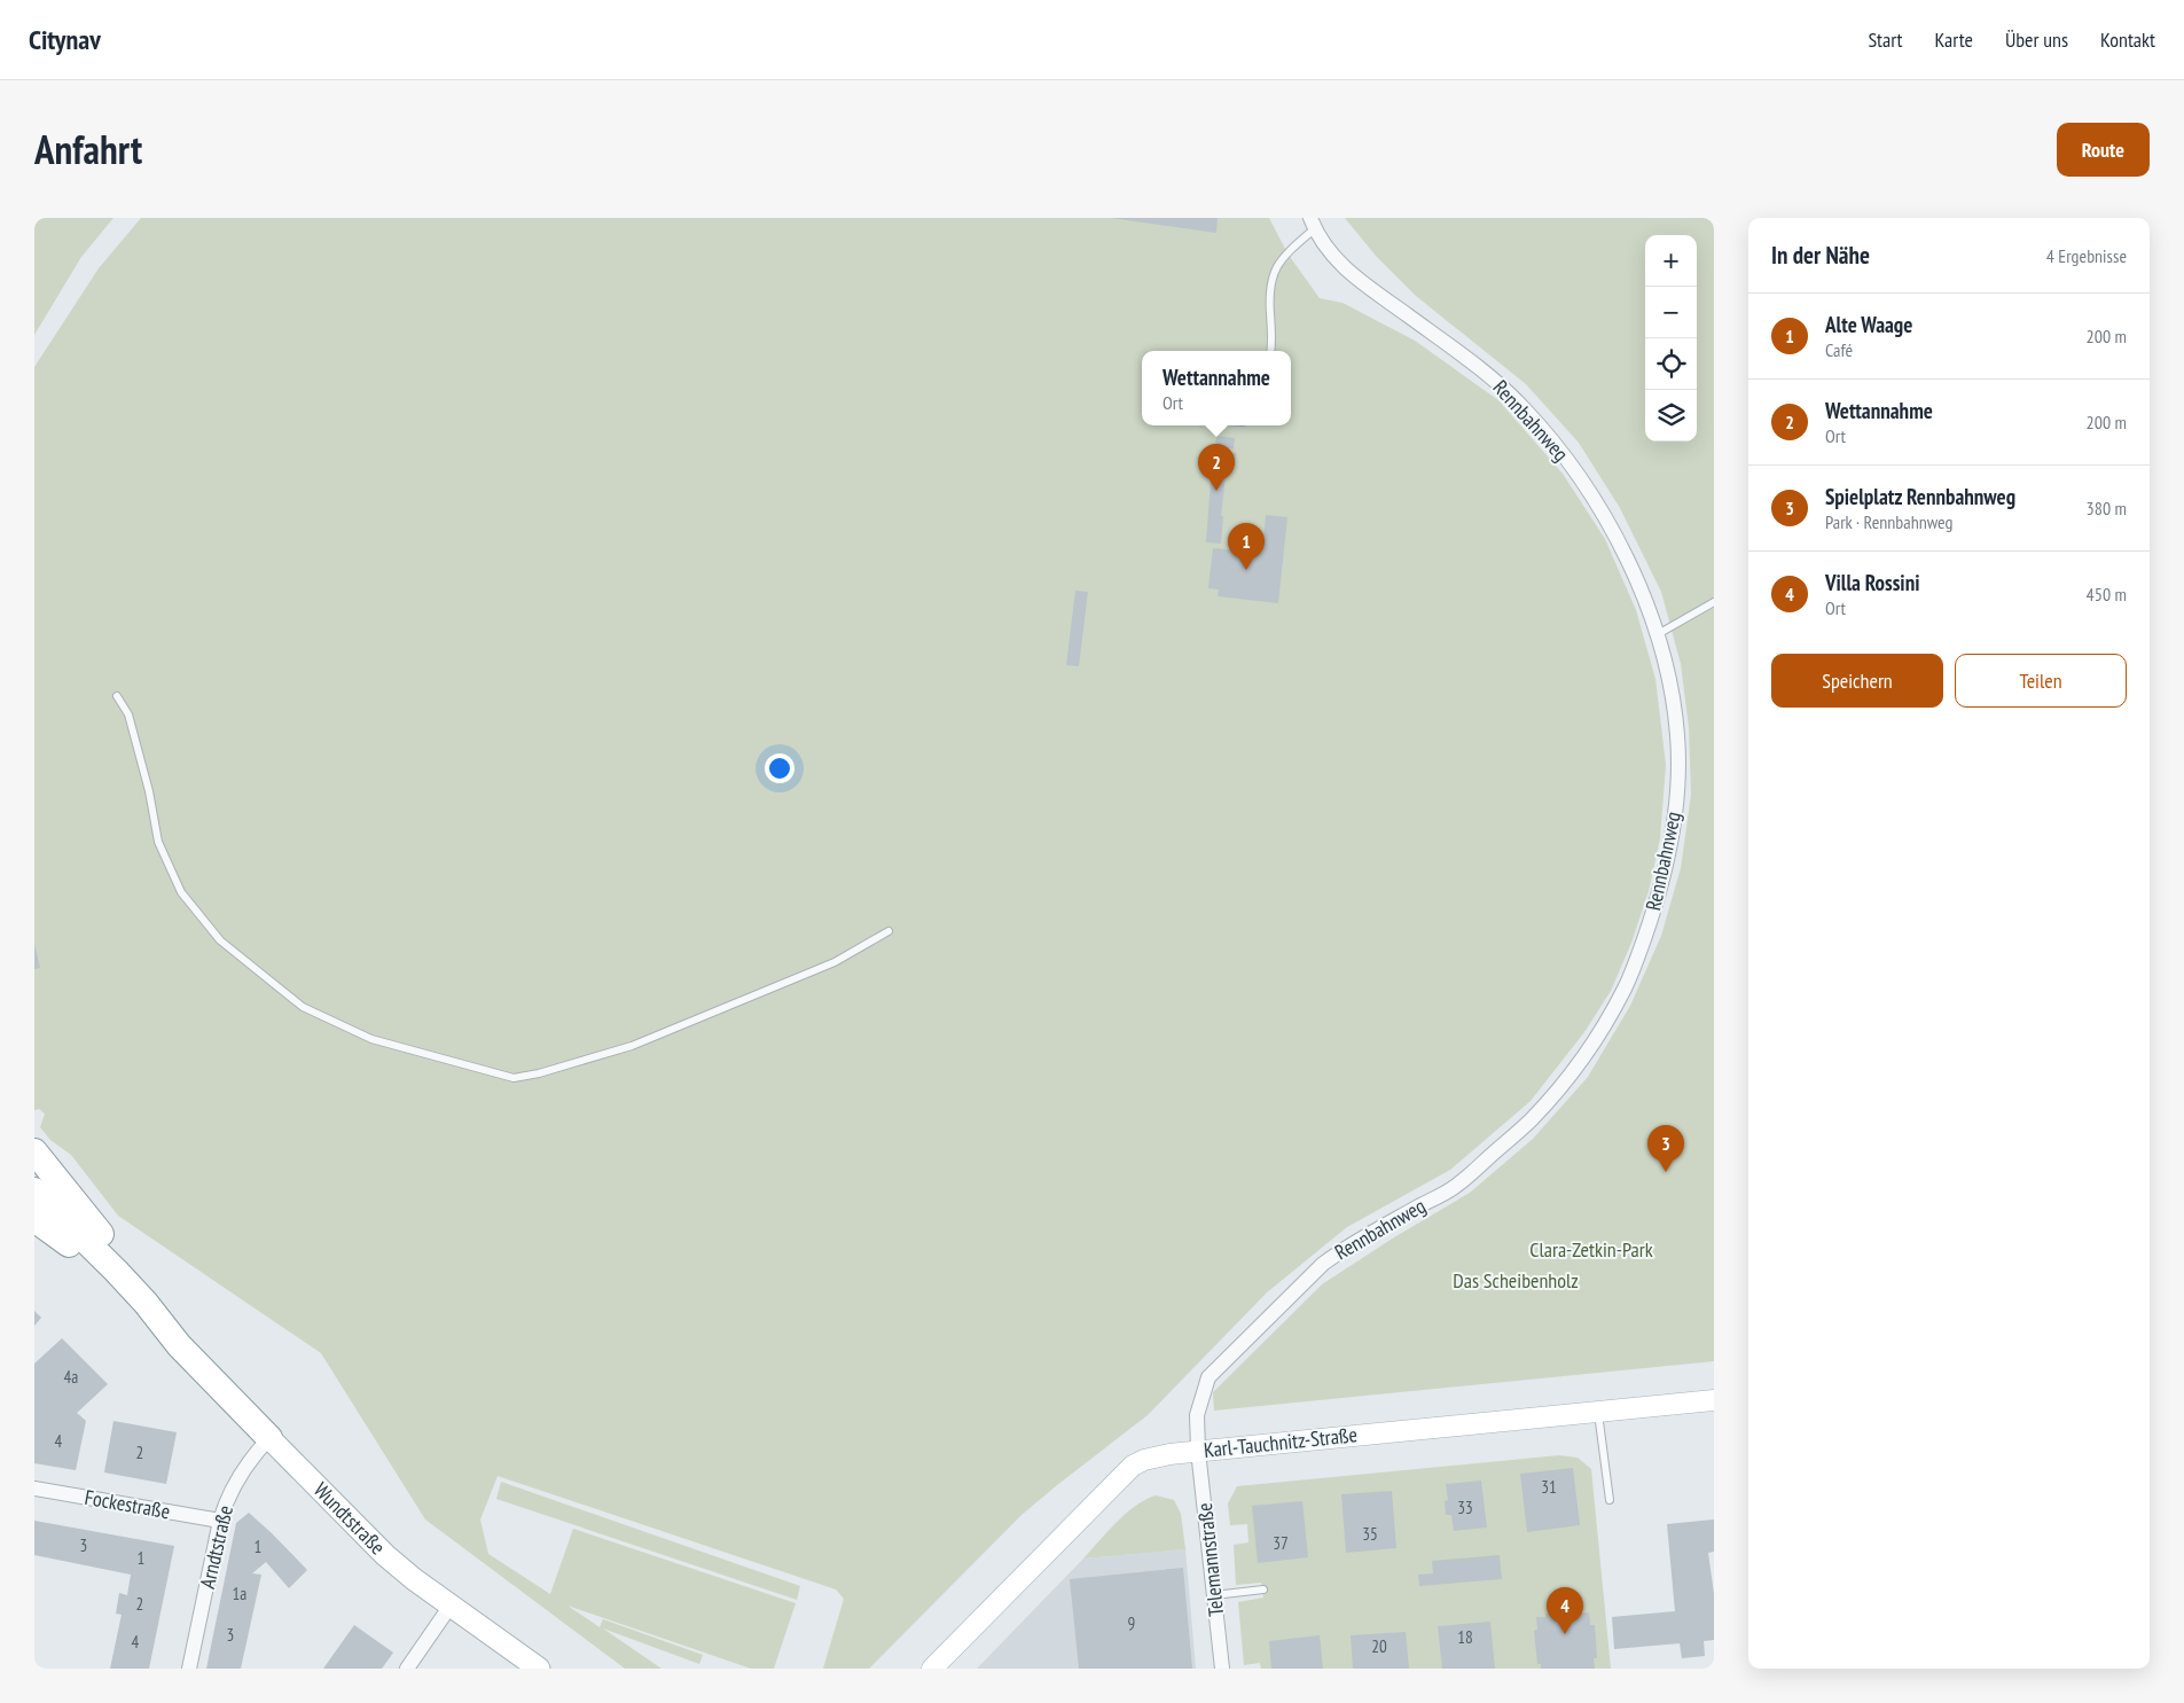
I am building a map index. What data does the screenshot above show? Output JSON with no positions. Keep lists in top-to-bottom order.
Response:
{
  "streets": {
    "highway": ["Wundtstraße"],
    "main road": ["Karl-Tauchnitz-Straße"],
    "street": [
      "Rennbahnweg",
      "Fockestraße",
      "Arndtstraße",
      "Telemannstraße"
    ]
  },
  "crossings": [
    ["Rennbahnweg", "Karl-Tauchnitz-Straße"],
    ["Rennbahnweg", "Telemannstraße"],
    ["Karl-Tauchnitz-Straße", "Telemannstraße"],
    ["Fockestraße", "Arndtstraße"],
    ["Wundtstraße", "Arndtstraße"]
  ],
  "parks": ["Clara-Zetkin-Park", "Das Scheibenholz"],
  "house_numbers": [
    "4a",
    "4",
    "2",
    "31",
    "33",
    "35",
    "37",
    "3",
    "1",
    "1",
    "1a",
    "2",
    "9",
    "3",
    "18",
    "4",
    "20"
  ],
  "page": {
    "header": "Citynav",
    "nav": [
      "Start",
      "Karte",
      "Über uns",
      "Kontakt"
    ],
    "title": "Anfahrt",
    "buttons": [
      "Route",
      ["Speichern", "Teilen"]
    ],
    "heading": ["In der Nähe", "4 Ergebnisse"],
    "map_buttons": ["+", "−"],
    "list": [
      {
        "mark": "1",
        "name": "Alte Waage",
        "note": "Café",
        "value": "200 m"
      },
      {
        "mark": "2",
        "name": "Wettannahme",
        "note": "Ort",
        "value": "200 m"
      },
      {
        "mark": "3",
        "name": "Spielplatz Rennbahnweg",
        "note": "Park · Rennbahnweg",
        "value": "380 m"
      },
      {
        "mark": "4",
        "name": "Villa Rossini",
        "note": "Ort",
        "value": "450 m"
      }
    ],
    "popup": ["Wettannahme", "Ort"],
    "pins": [
      "2",
      "1",
      "3",
      "4"
    ]
  }
}
